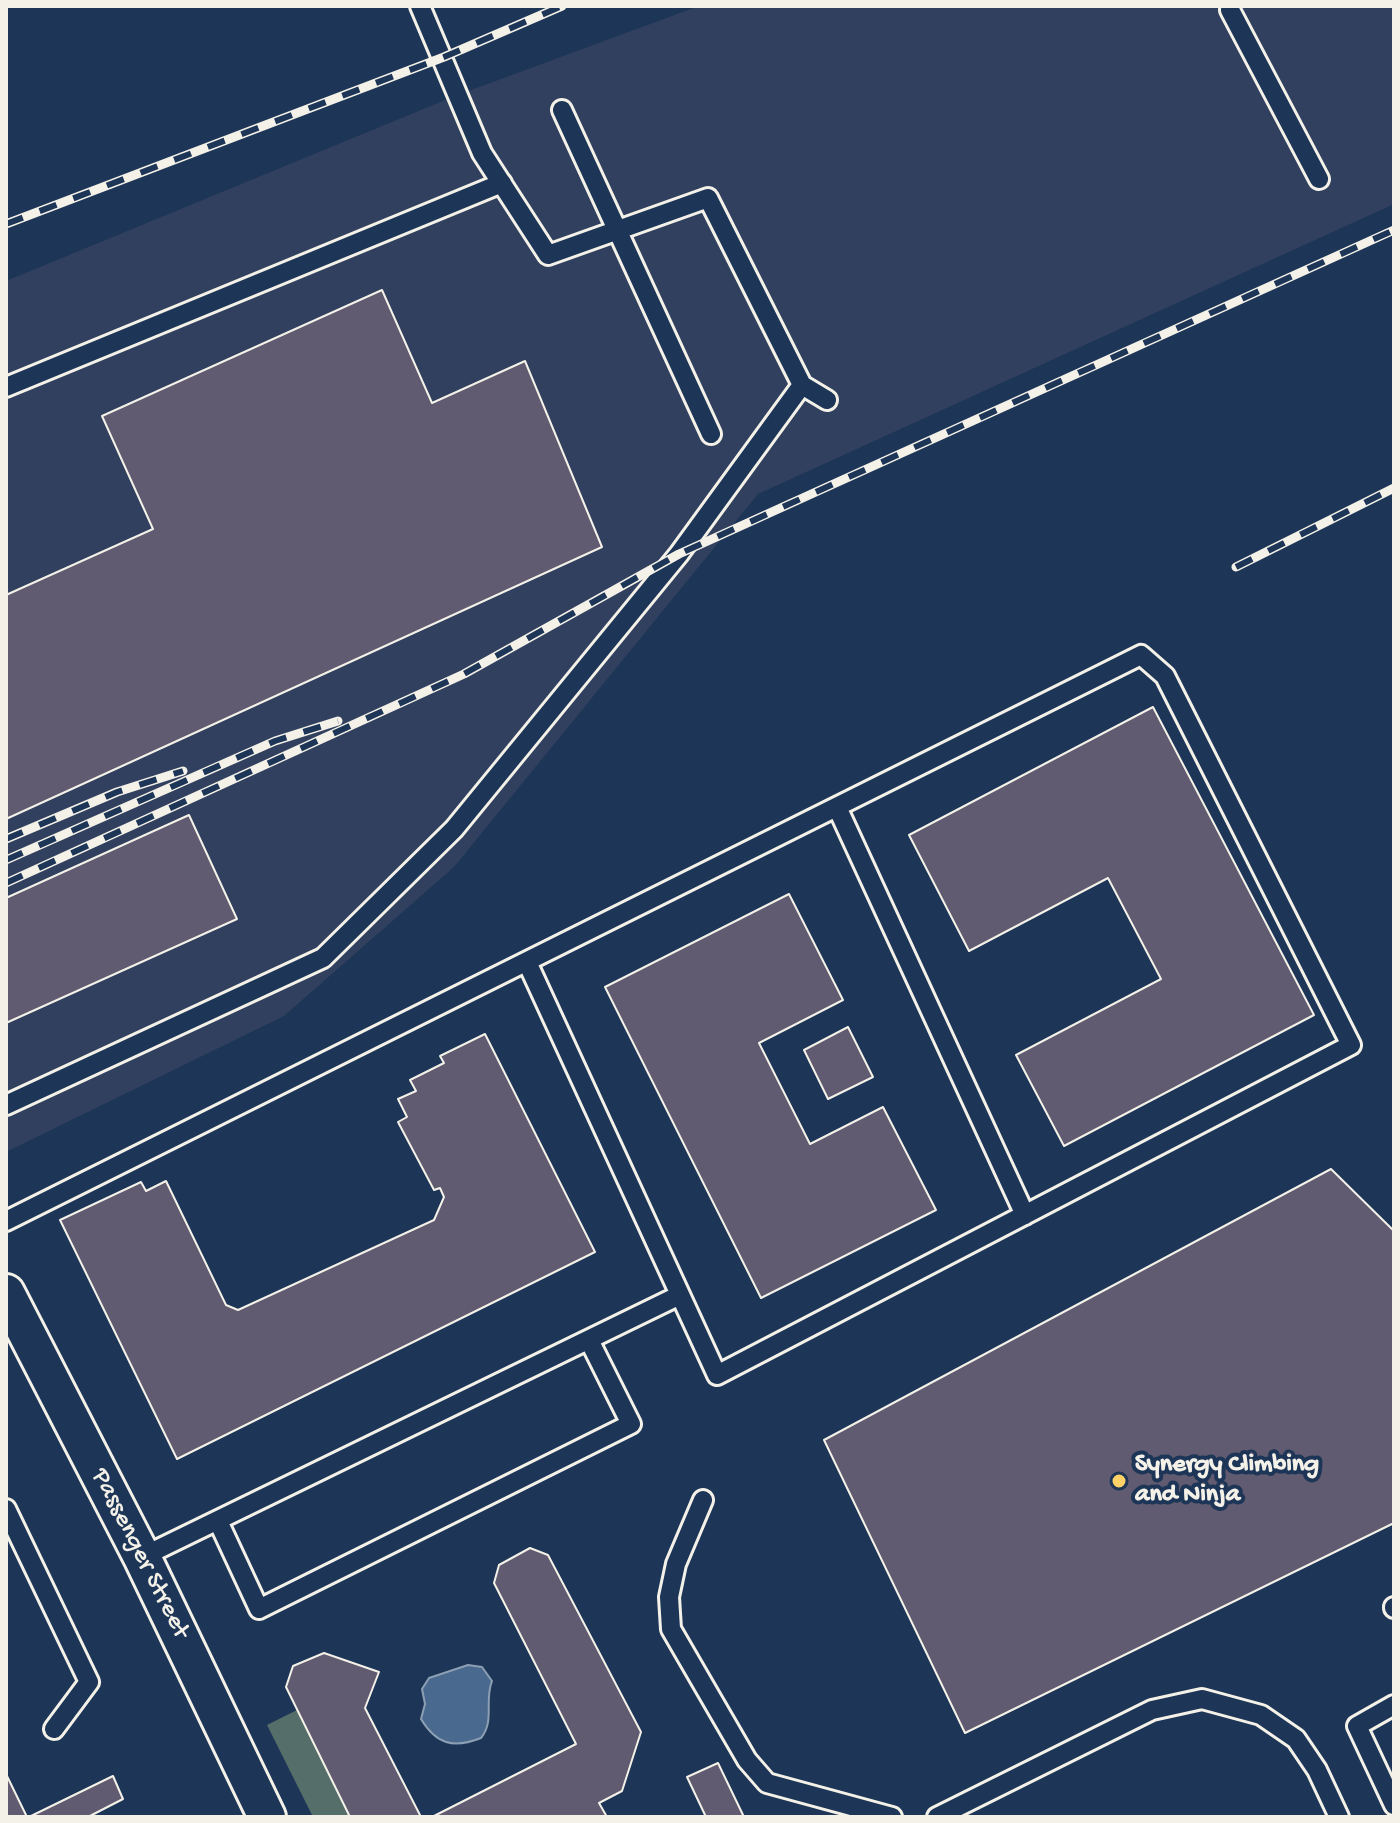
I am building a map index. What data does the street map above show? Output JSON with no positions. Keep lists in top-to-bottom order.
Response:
{
  "streets": {
    "street": ["Passenger Street"]
  },
  "places": ["Synergy Climbing and Ninja"]
}
